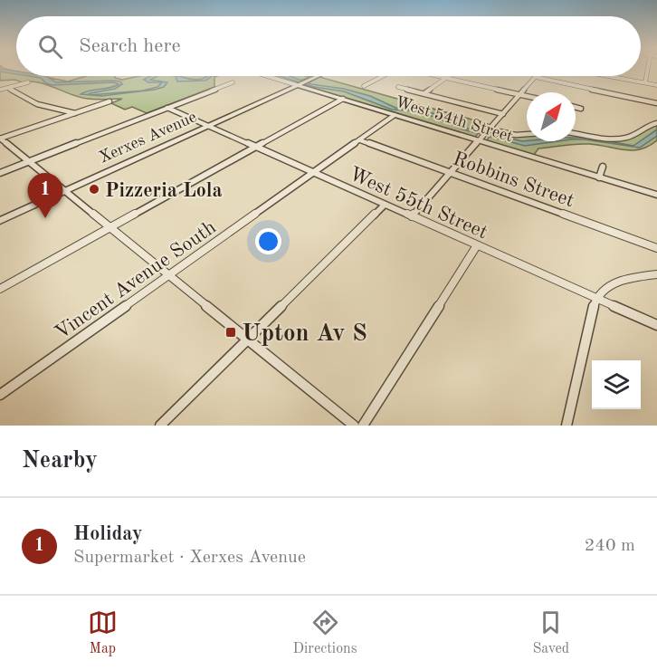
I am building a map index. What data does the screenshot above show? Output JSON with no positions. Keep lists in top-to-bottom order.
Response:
{
  "streets": {
    "street": [
      "West 54th Street",
      "Xerxes Avenue",
      "Robbins Street",
      "West 55th Street",
      "Vincent Avenue South"
    ]
  },
  "crossings": [
    ["West 54th Street", "Xerxes Avenue"],
    ["West 54th Street", "Vincent Avenue South"],
    ["Xerxes Avenue", "West 55th Street"],
    ["Robbins Street", "Vincent Avenue South"],
    ["West 55th Street", "Vincent Avenue South"]
  ],
  "places": {
    "other": ["Pizzeria Lola"],
    "transit": ["Upton Av S"]
  },
  "north": "top right",
  "page": {
    "search": "Search here",
    "pins": "1",
    "heading": "Nearby",
    "list": [
      {
        "mark": "1",
        "name": "Holiday",
        "note": "Supermarket · Xerxes Avenue",
        "value": "240 m"
      }
    ],
    "nav": ["Map", "Directions", "Saved"]
  }
}
